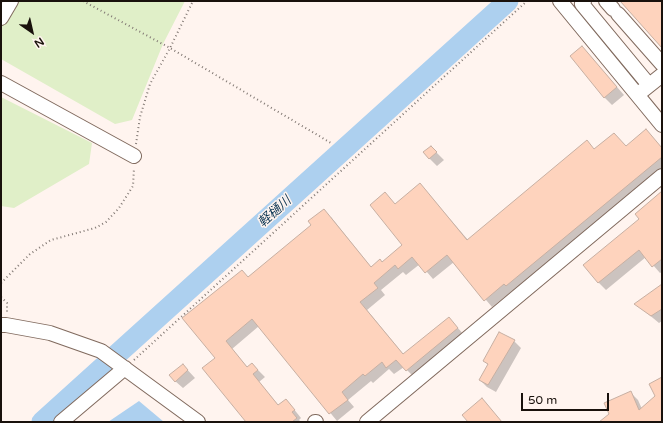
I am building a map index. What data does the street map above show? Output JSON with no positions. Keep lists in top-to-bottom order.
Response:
{
  "water": ["軽樋川"],
  "scale_bar": "50 m",
  "north": "bottom right"
}
